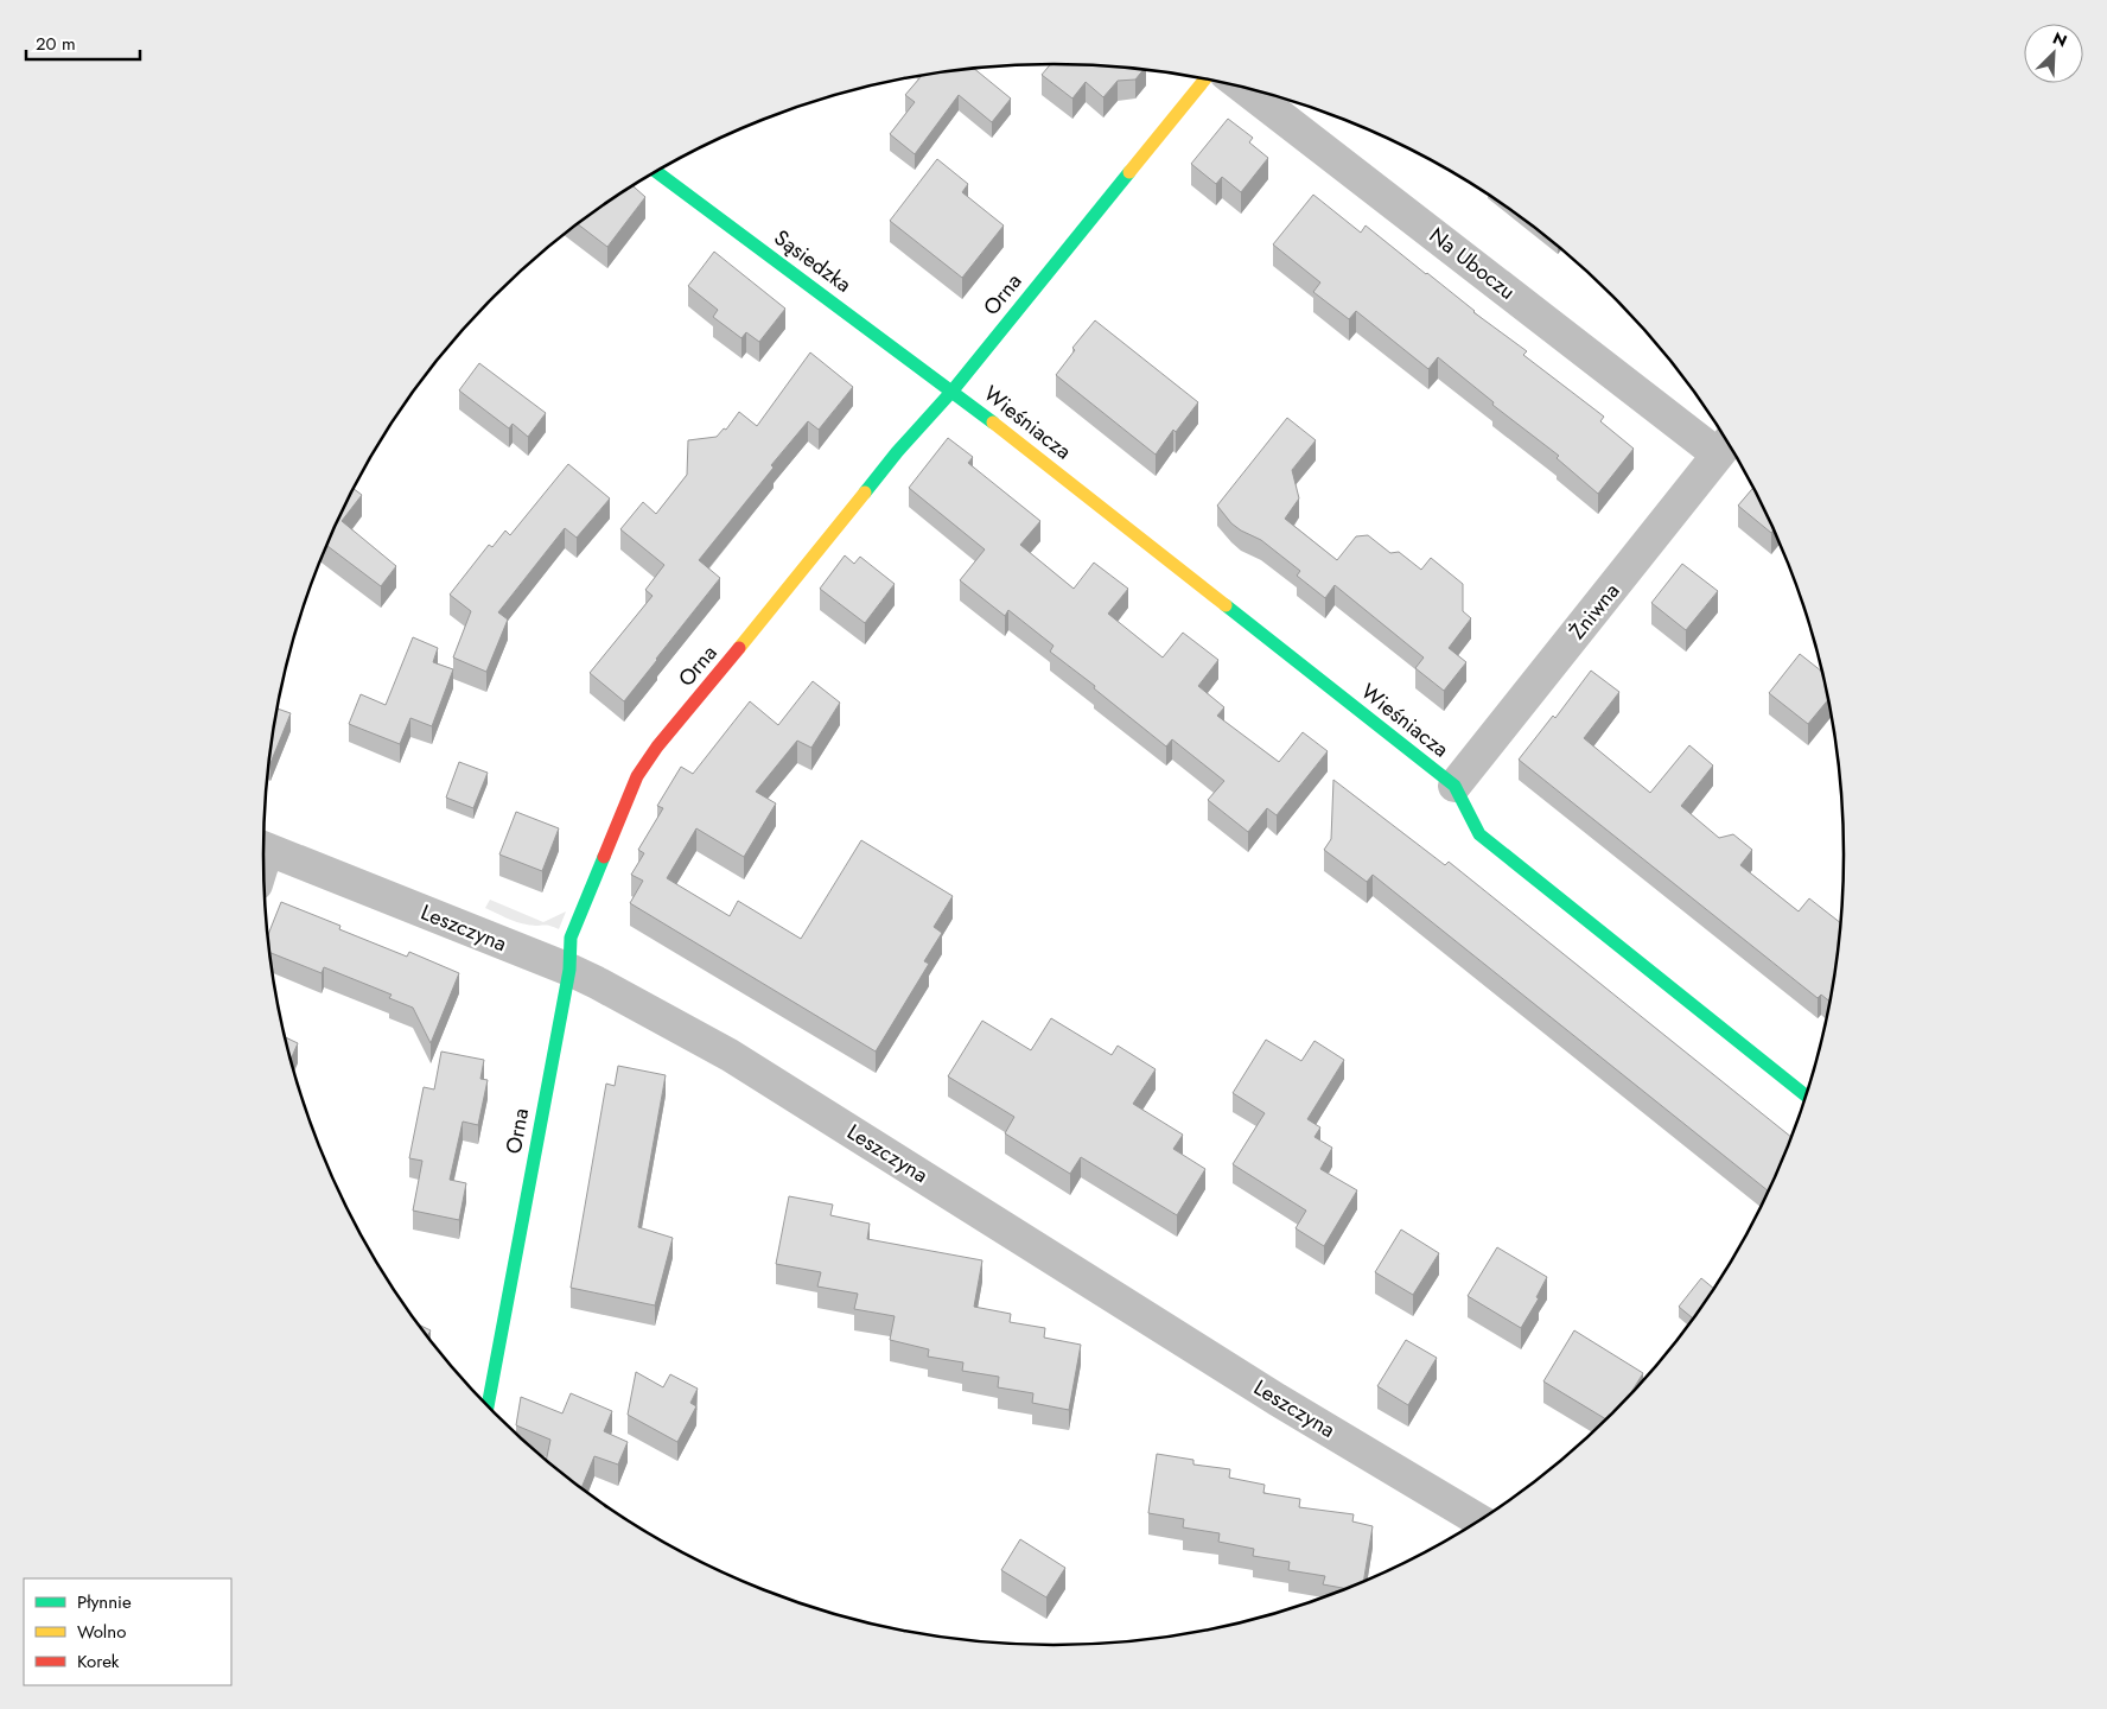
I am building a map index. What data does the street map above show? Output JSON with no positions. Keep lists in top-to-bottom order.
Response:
{
  "streets": {
    "street": [
      "Sąsiedzka",
      "Na Uboczu",
      "Orna",
      "Wieśniacza",
      "Żniwna",
      "Leszczyna"
    ]
  },
  "crossings": [
    ["Sąsiedzka", "Orna"],
    ["Sąsiedzka", "Wieśniacza"],
    ["Na Uboczu", "Żniwna"],
    ["Orna", "Wieśniacza"],
    ["Orna", "Leszczyna"],
    ["Wieśniacza", "Żniwna"]
  ],
  "legend": ["Płynnie", "Wolno", "Korek"],
  "scale_bar": "20 m",
  "north": "top right"
}
